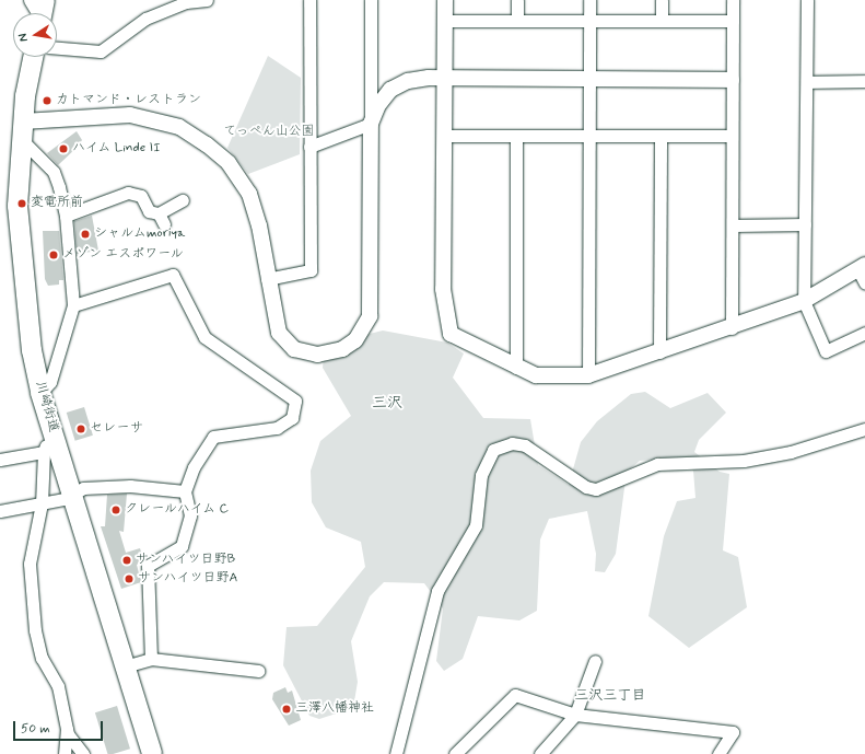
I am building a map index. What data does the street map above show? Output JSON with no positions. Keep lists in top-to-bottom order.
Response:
{
  "streets": {
    "main road": ["川崎街道"]
  },
  "districts": ["三沢", "三沢三丁目"],
  "parks": ["てっぺん山公園"],
  "places": [
    "カトマンド・レストラン",
    "ハイム Linde II",
    "変電所前",
    "シャルムmoriya",
    "メゾン エスポワール",
    "セレーサ",
    "クレールハイム C",
    "サンハイツ日野B",
    "サンハイツ日野A",
    "三澤八幡神社"
  ],
  "scale_bar": "50 m",
  "north": "left"
}
